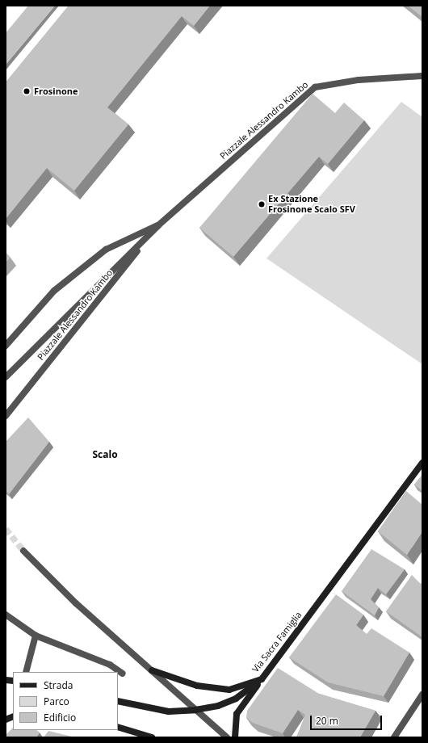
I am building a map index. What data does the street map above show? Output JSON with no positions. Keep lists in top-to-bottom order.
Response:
{
  "streets": {
    "main road": ["Via Sacra Famiglia"],
    "street": ["Piazzale Alessandro Kambo"]
  },
  "districts": ["Scalo"],
  "places": ["Frosinone", "Ex Stazione Frosinone Scalo SFV"],
  "legend": ["Strada", "Parco", "Edificio"],
  "scale_bar": "20 m"
}
